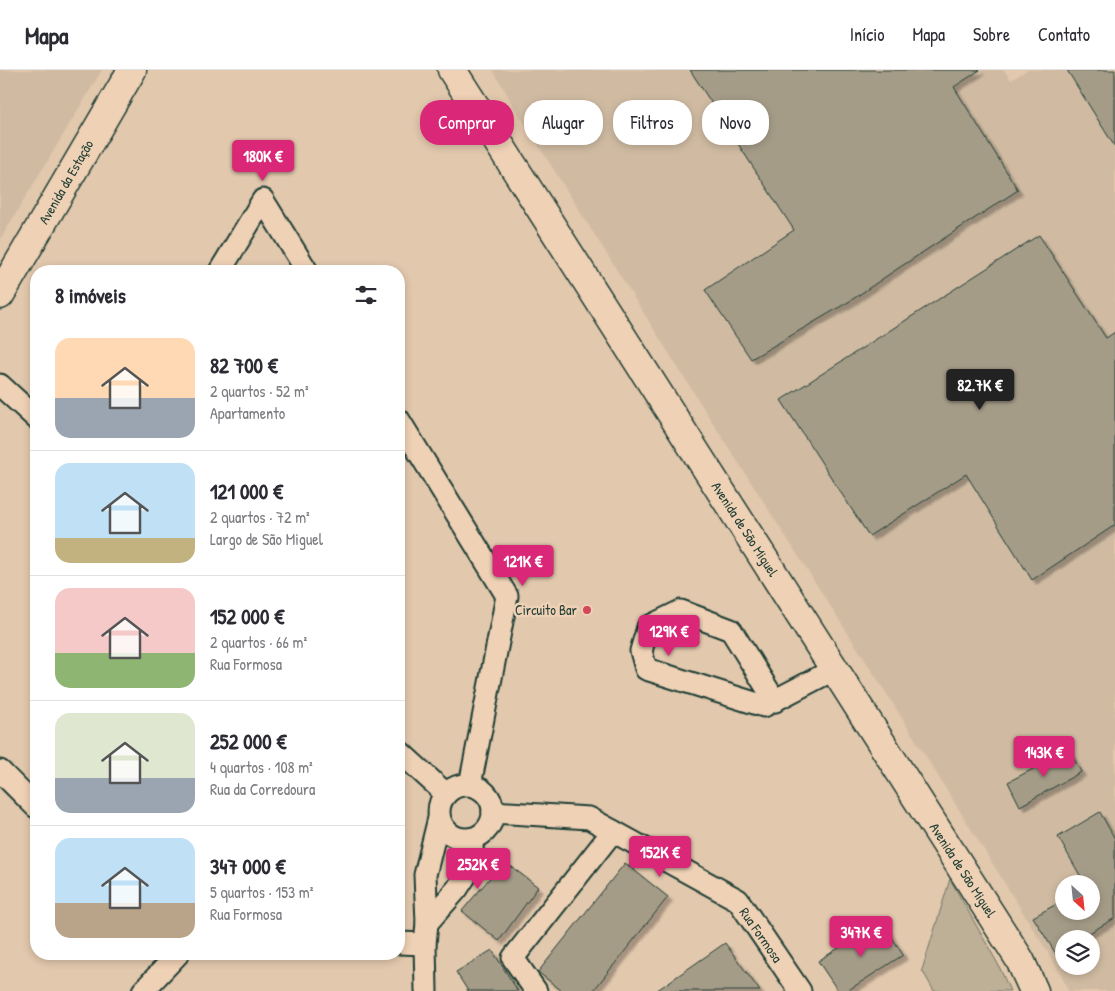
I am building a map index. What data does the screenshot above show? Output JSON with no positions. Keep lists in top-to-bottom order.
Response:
{
  "streets": {
    "main road": ["Avenida da Estação", "Avenida de São Miguel"],
    "street": ["Rua Formosa"]
  },
  "places": ["Circuito Bar"],
  "north": "bottom right",
  "page": {
    "header": "Mapa",
    "nav": [
      "Início",
      "Mapa",
      "Sobre",
      "Contato"
    ],
    "chip": [
      "Comprar",
      "Alugar",
      "Filtros",
      "Novo"
    ],
    "price": [
      "180K €",
      "82.7K €",
      "121K €",
      "129K €",
      "143K €",
      "152K €",
      "252K €",
      "347K €"
    ],
    "heading": "8 imóveis",
    "list": [
      {
        "name": "82 700 €",
        "note": "2 quartos · 52 m² · Apartamento"
      },
      {
        "name": "121 000 €",
        "note": "2 quartos · 72 m² · Largo de São Miguel"
      },
      {
        "name": "152 000 €",
        "note": "2 quartos · 66 m² · Rua Formosa"
      },
      {
        "name": "252 000 €",
        "note": "4 quartos · 108 m² · Rua da Corredoura"
      },
      {
        "name": "347 000 €",
        "note": "5 quartos · 153 m² · Rua Formosa"
      }
    ]
  }
}
